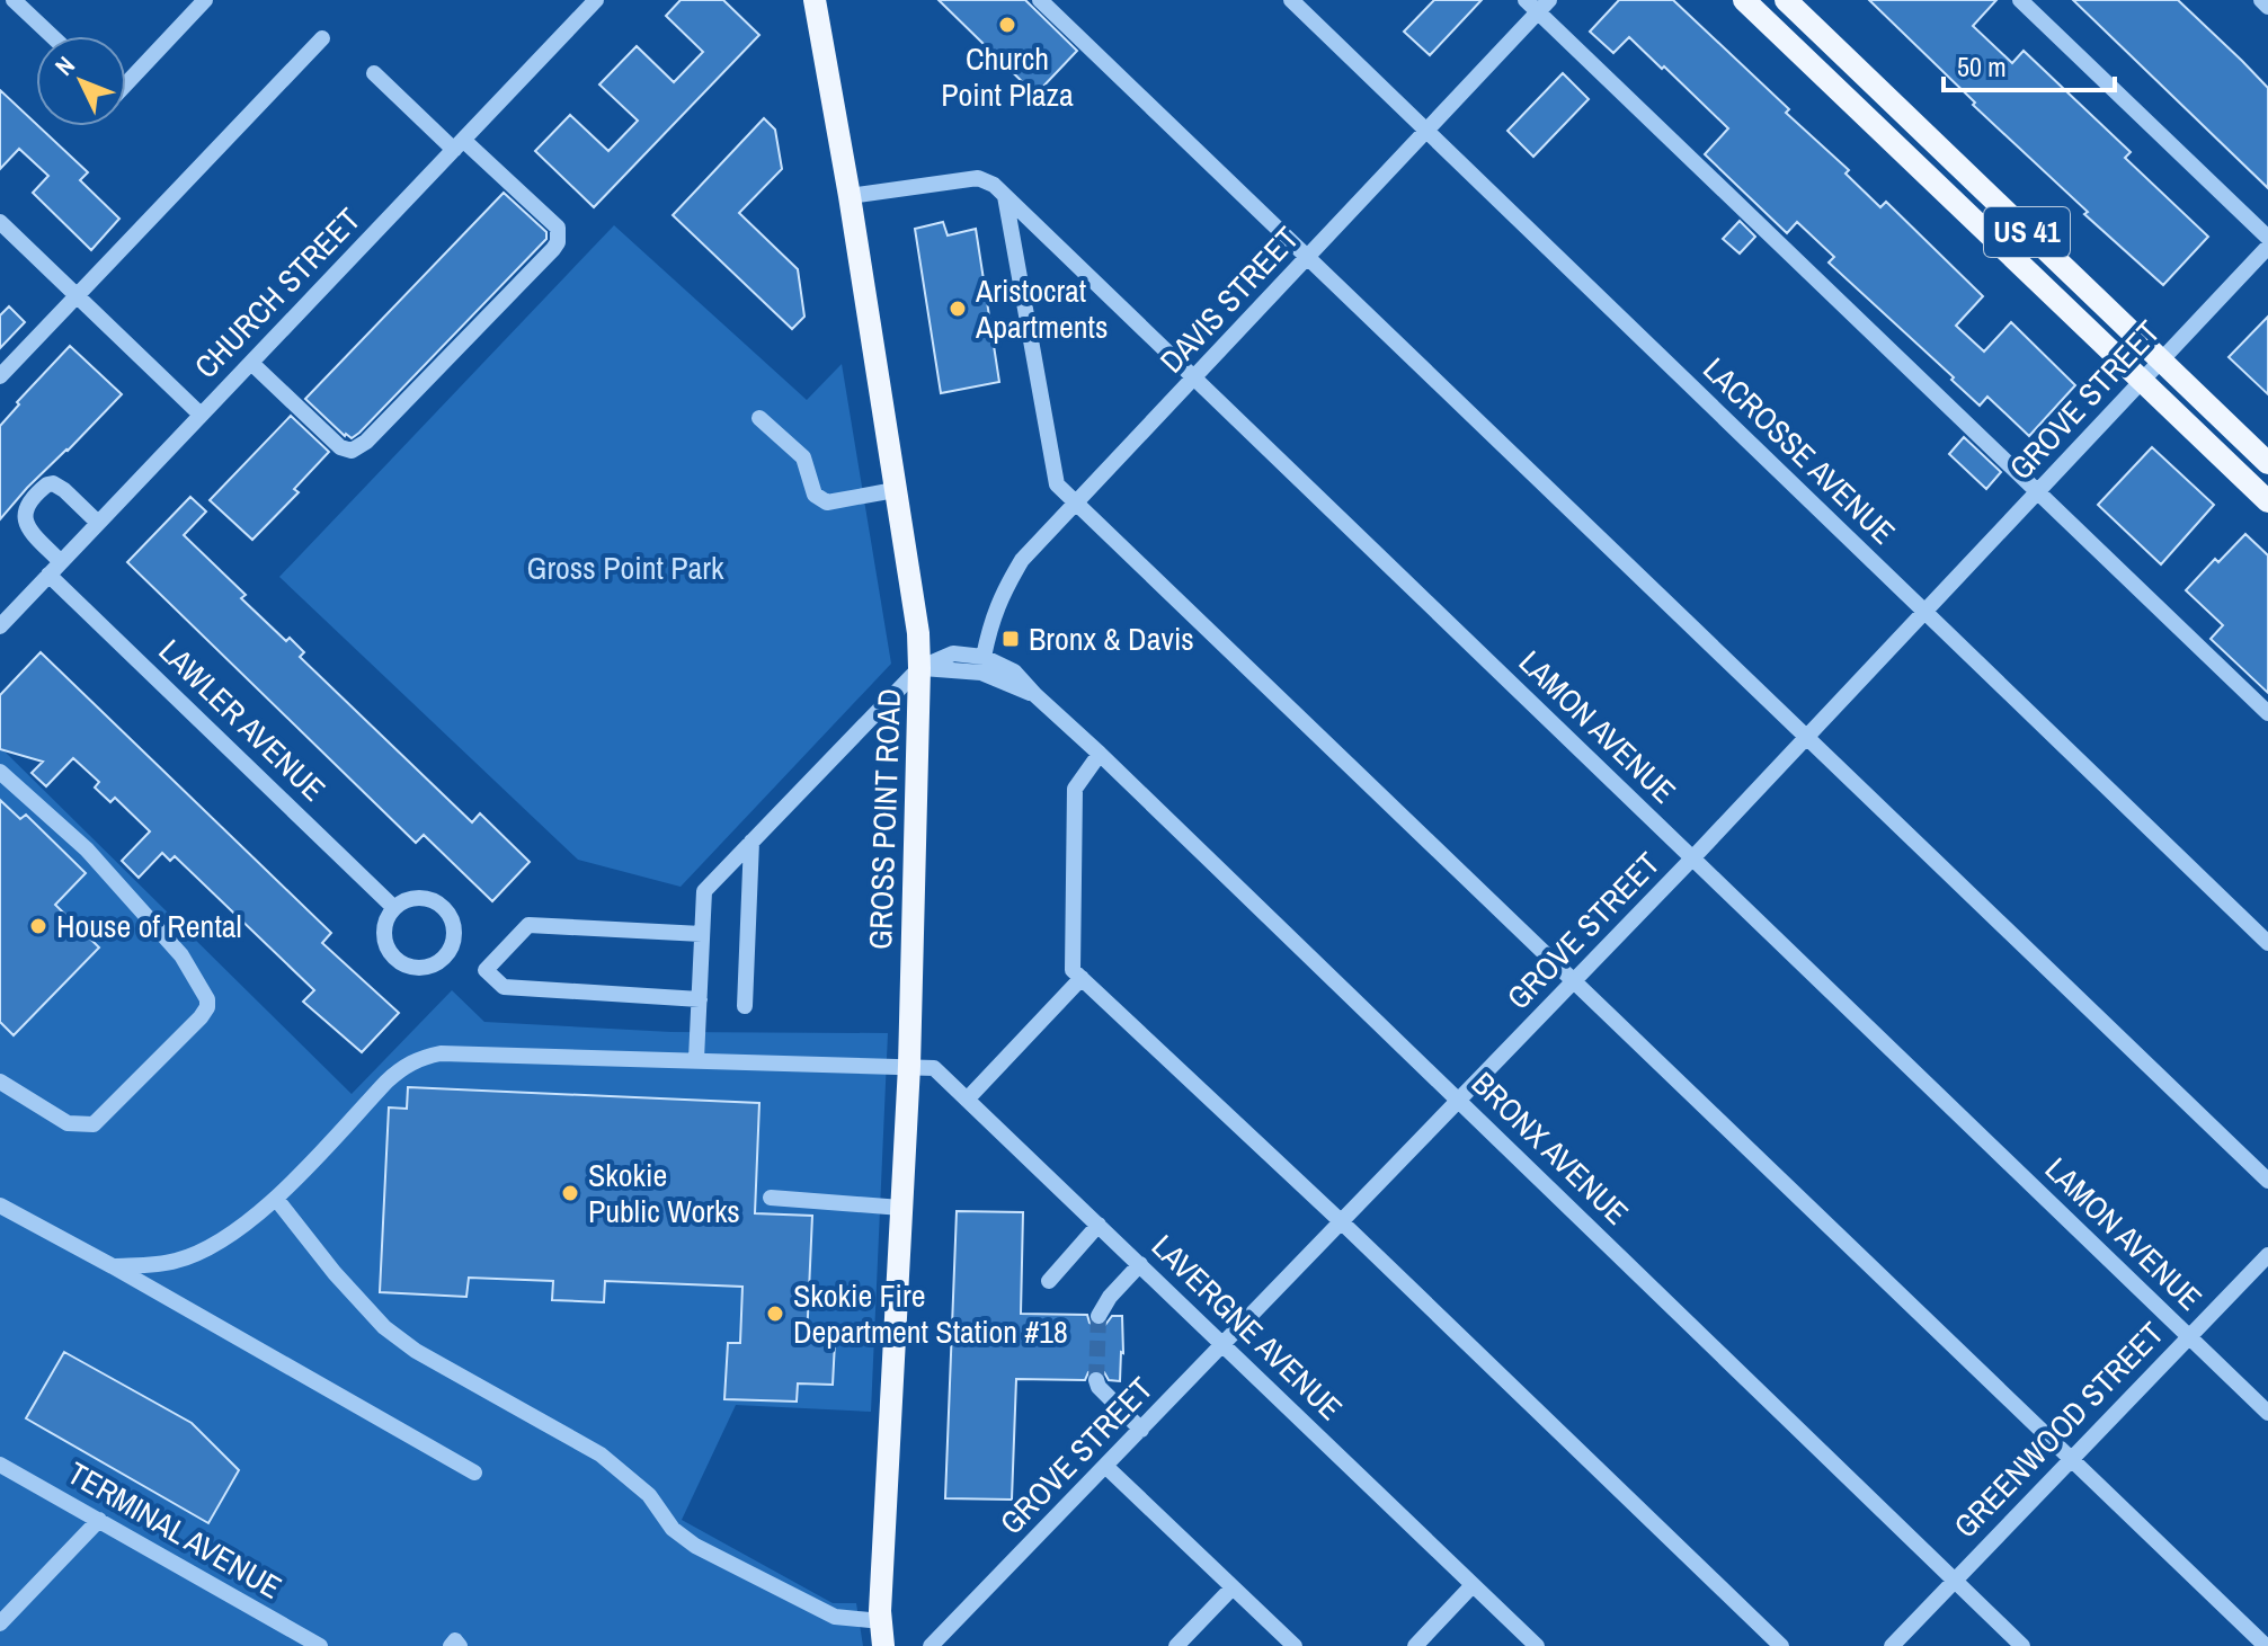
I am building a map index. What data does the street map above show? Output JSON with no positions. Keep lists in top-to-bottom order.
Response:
{
  "streets": {
    "main road": ["US 41", "GROSS POINT ROAD"],
    "street": [
      "CHURCH STREET",
      "DAVIS STREET",
      "GROVE STREET",
      "LACROSSE AVENUE",
      "LAWLER AVENUE",
      "LAMON AVENUE",
      "BRONX AVENUE",
      "LAVERGNE AVENUE",
      "GREENWOOD STREET",
      "TERMINAL AVENUE"
    ]
  },
  "crossings": [
    ["US 41", "GROVE STREET"],
    ["CHURCH STREET", "LAWLER AVENUE"],
    ["DAVIS STREET", "LACROSSE AVENUE"],
    ["DAVIS STREET", "LAMON AVENUE"],
    ["DAVIS STREET", "BRONX AVENUE"],
    ["GROVE STREET", "LACROSSE AVENUE"],
    ["GROVE STREET", "LAMON AVENUE"],
    ["GROVE STREET", "BRONX AVENUE"],
    ["GROVE STREET", "LAVERGNE AVENUE"],
    ["LAMON AVENUE", "GROSS POINT ROAD"],
    ["LAMON AVENUE", "GREENWOOD STREET"],
    ["GROSS POINT ROAD", "BRONX AVENUE"],
    ["GROSS POINT ROAD", "LAVERGNE AVENUE"],
    ["BRONX AVENUE", "GREENWOOD STREET"]
  ],
  "parks": ["Gross Point Park"],
  "places": {
    "other": [
      "Church Point Plaza",
      "Aristocrat Apartments",
      "House of Rental",
      "Skokie Public Works",
      "Skokie Fire Department Station #18"
    ],
    "transit": ["Bronx & Davis"]
  },
  "scale_bar": "50 m",
  "north": "top left"
}
